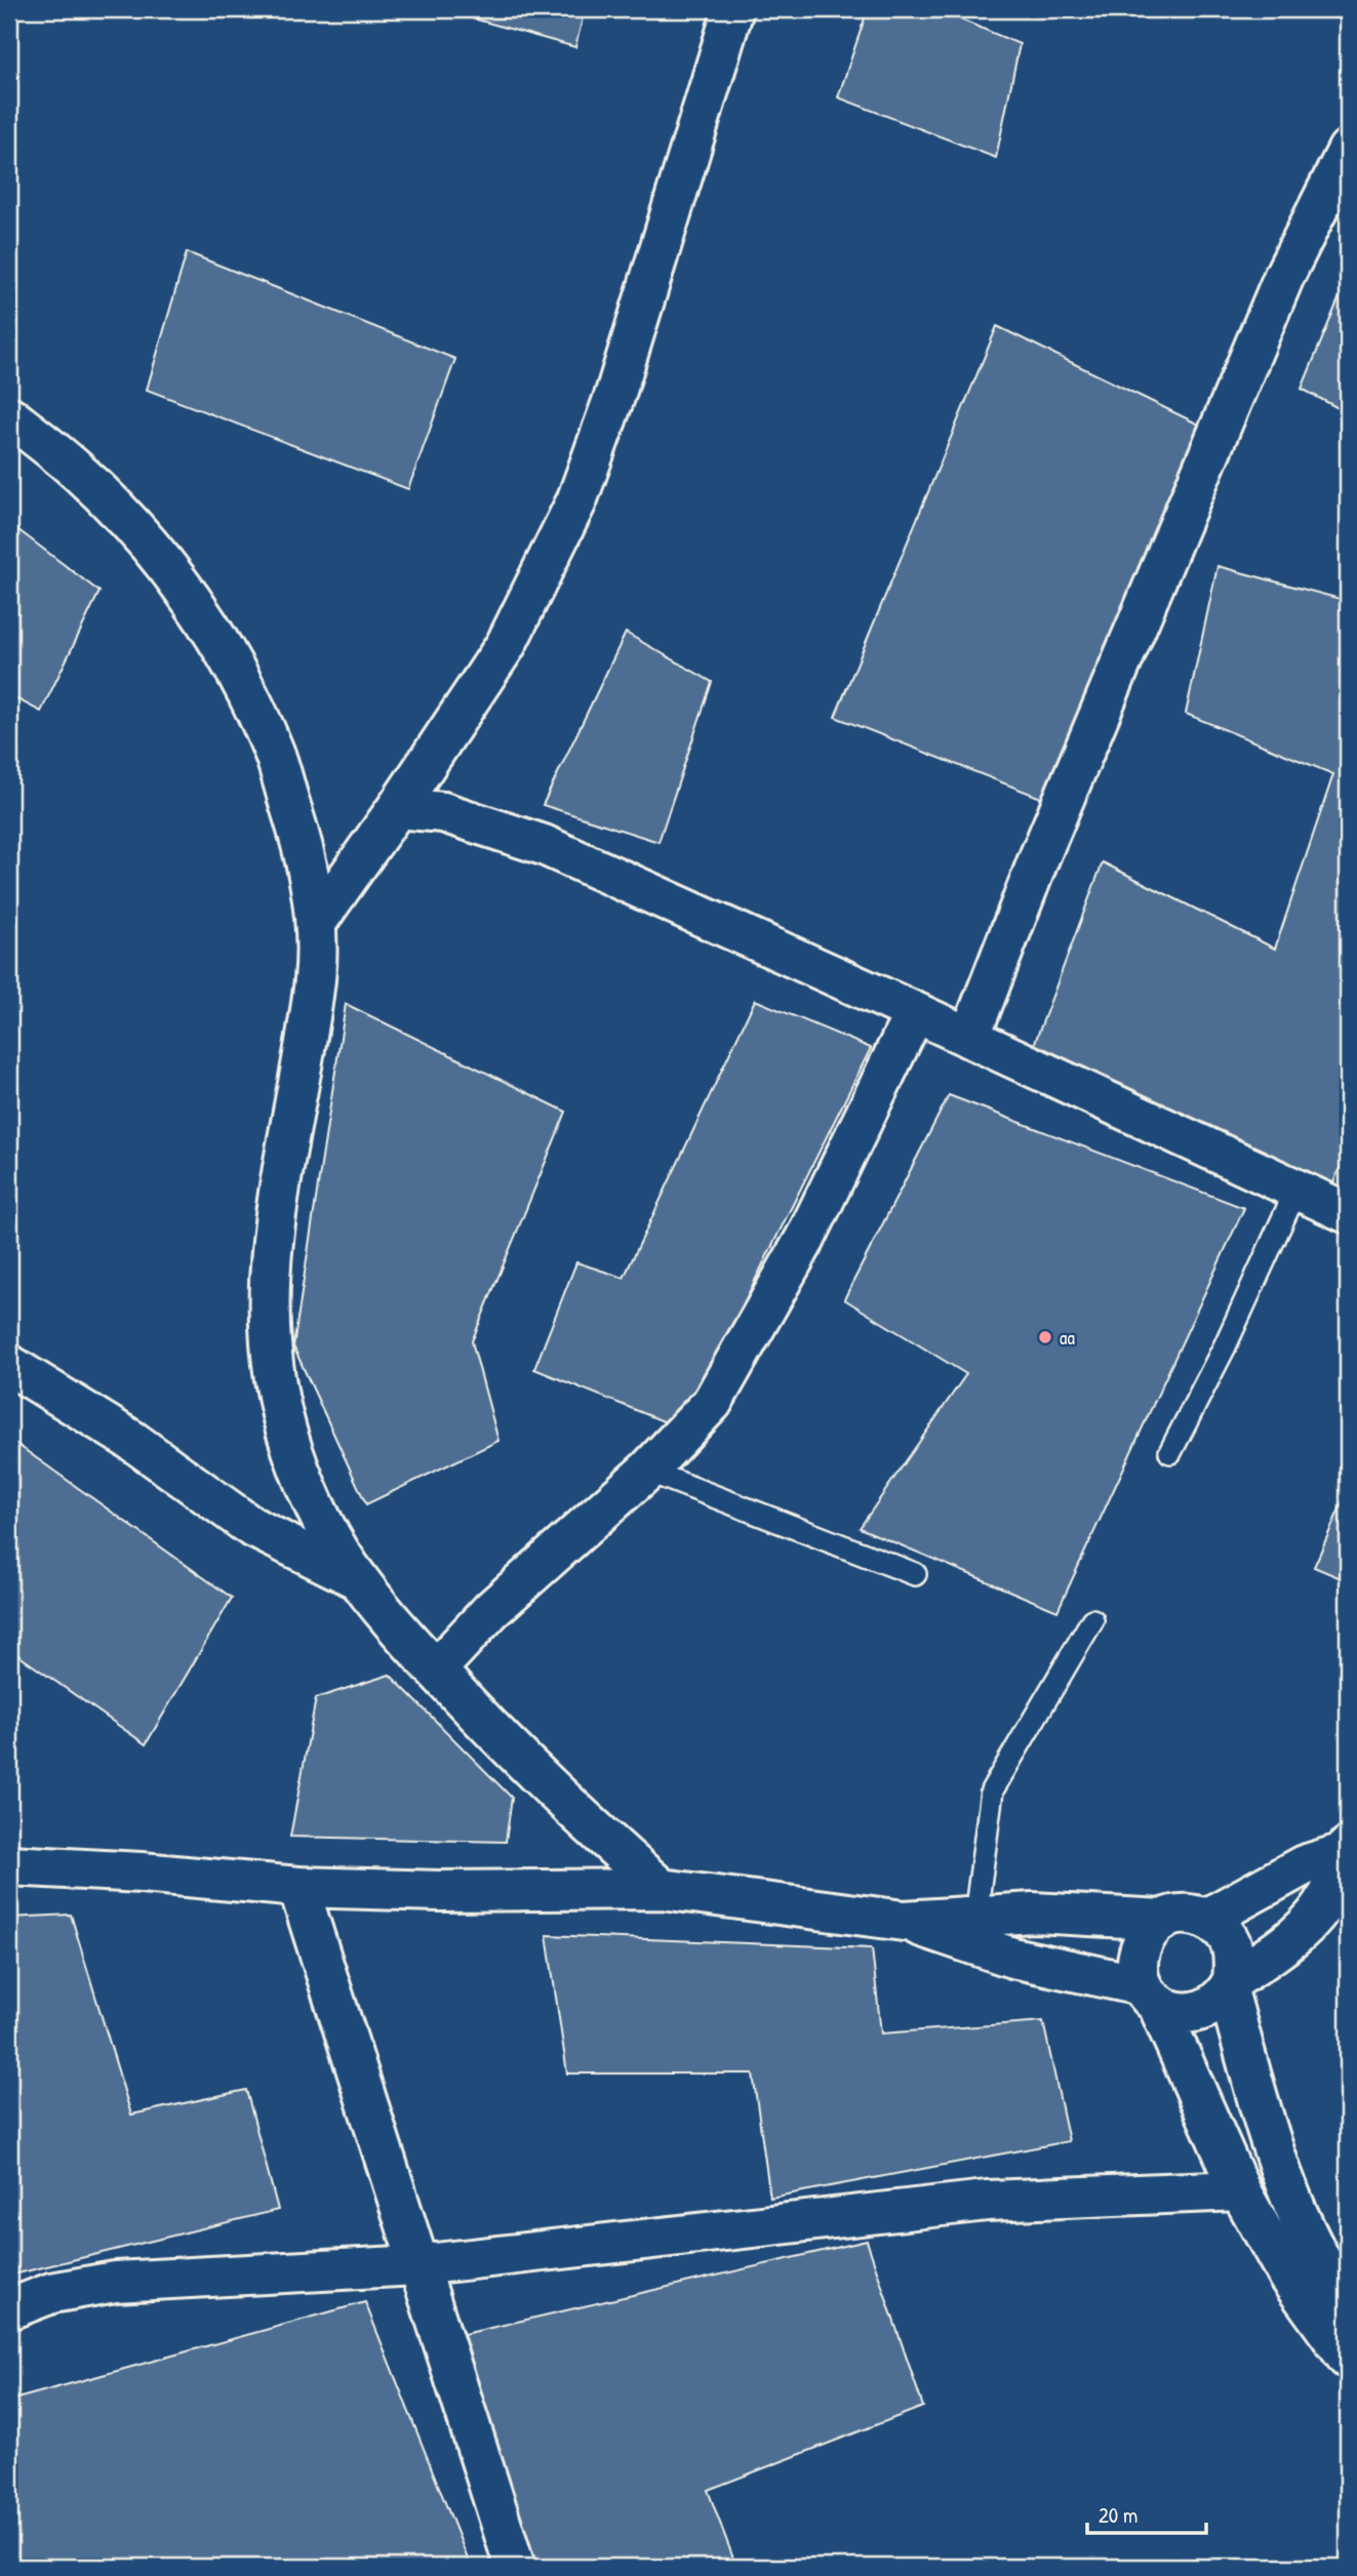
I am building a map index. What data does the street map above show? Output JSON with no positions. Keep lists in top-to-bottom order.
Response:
{
  "places": ["aa"],
  "scale_bar": "20 m"
}
